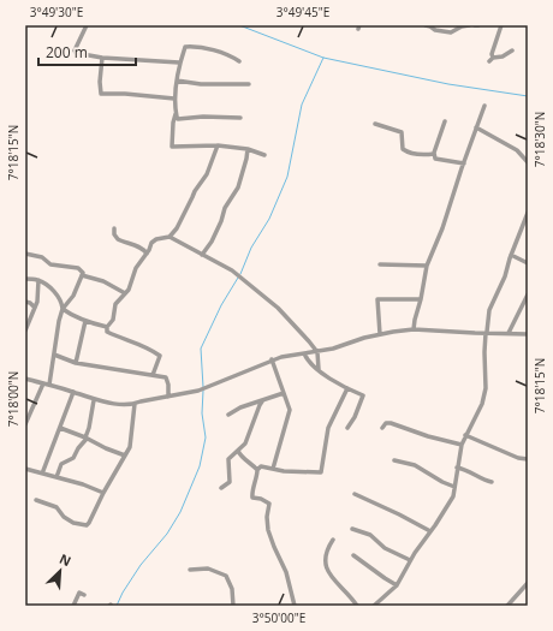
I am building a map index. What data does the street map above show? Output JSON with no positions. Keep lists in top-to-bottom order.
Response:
{
  "scale_bar": "200 m",
  "north": "top right",
  "coordinates": [
    "3°49'30\"E",
    "3°49'45\"E",
    "7°18'30\"N",
    "7°18'15\"N",
    "7°18'00\"N",
    "3°50'00\"E"
  ]
}
